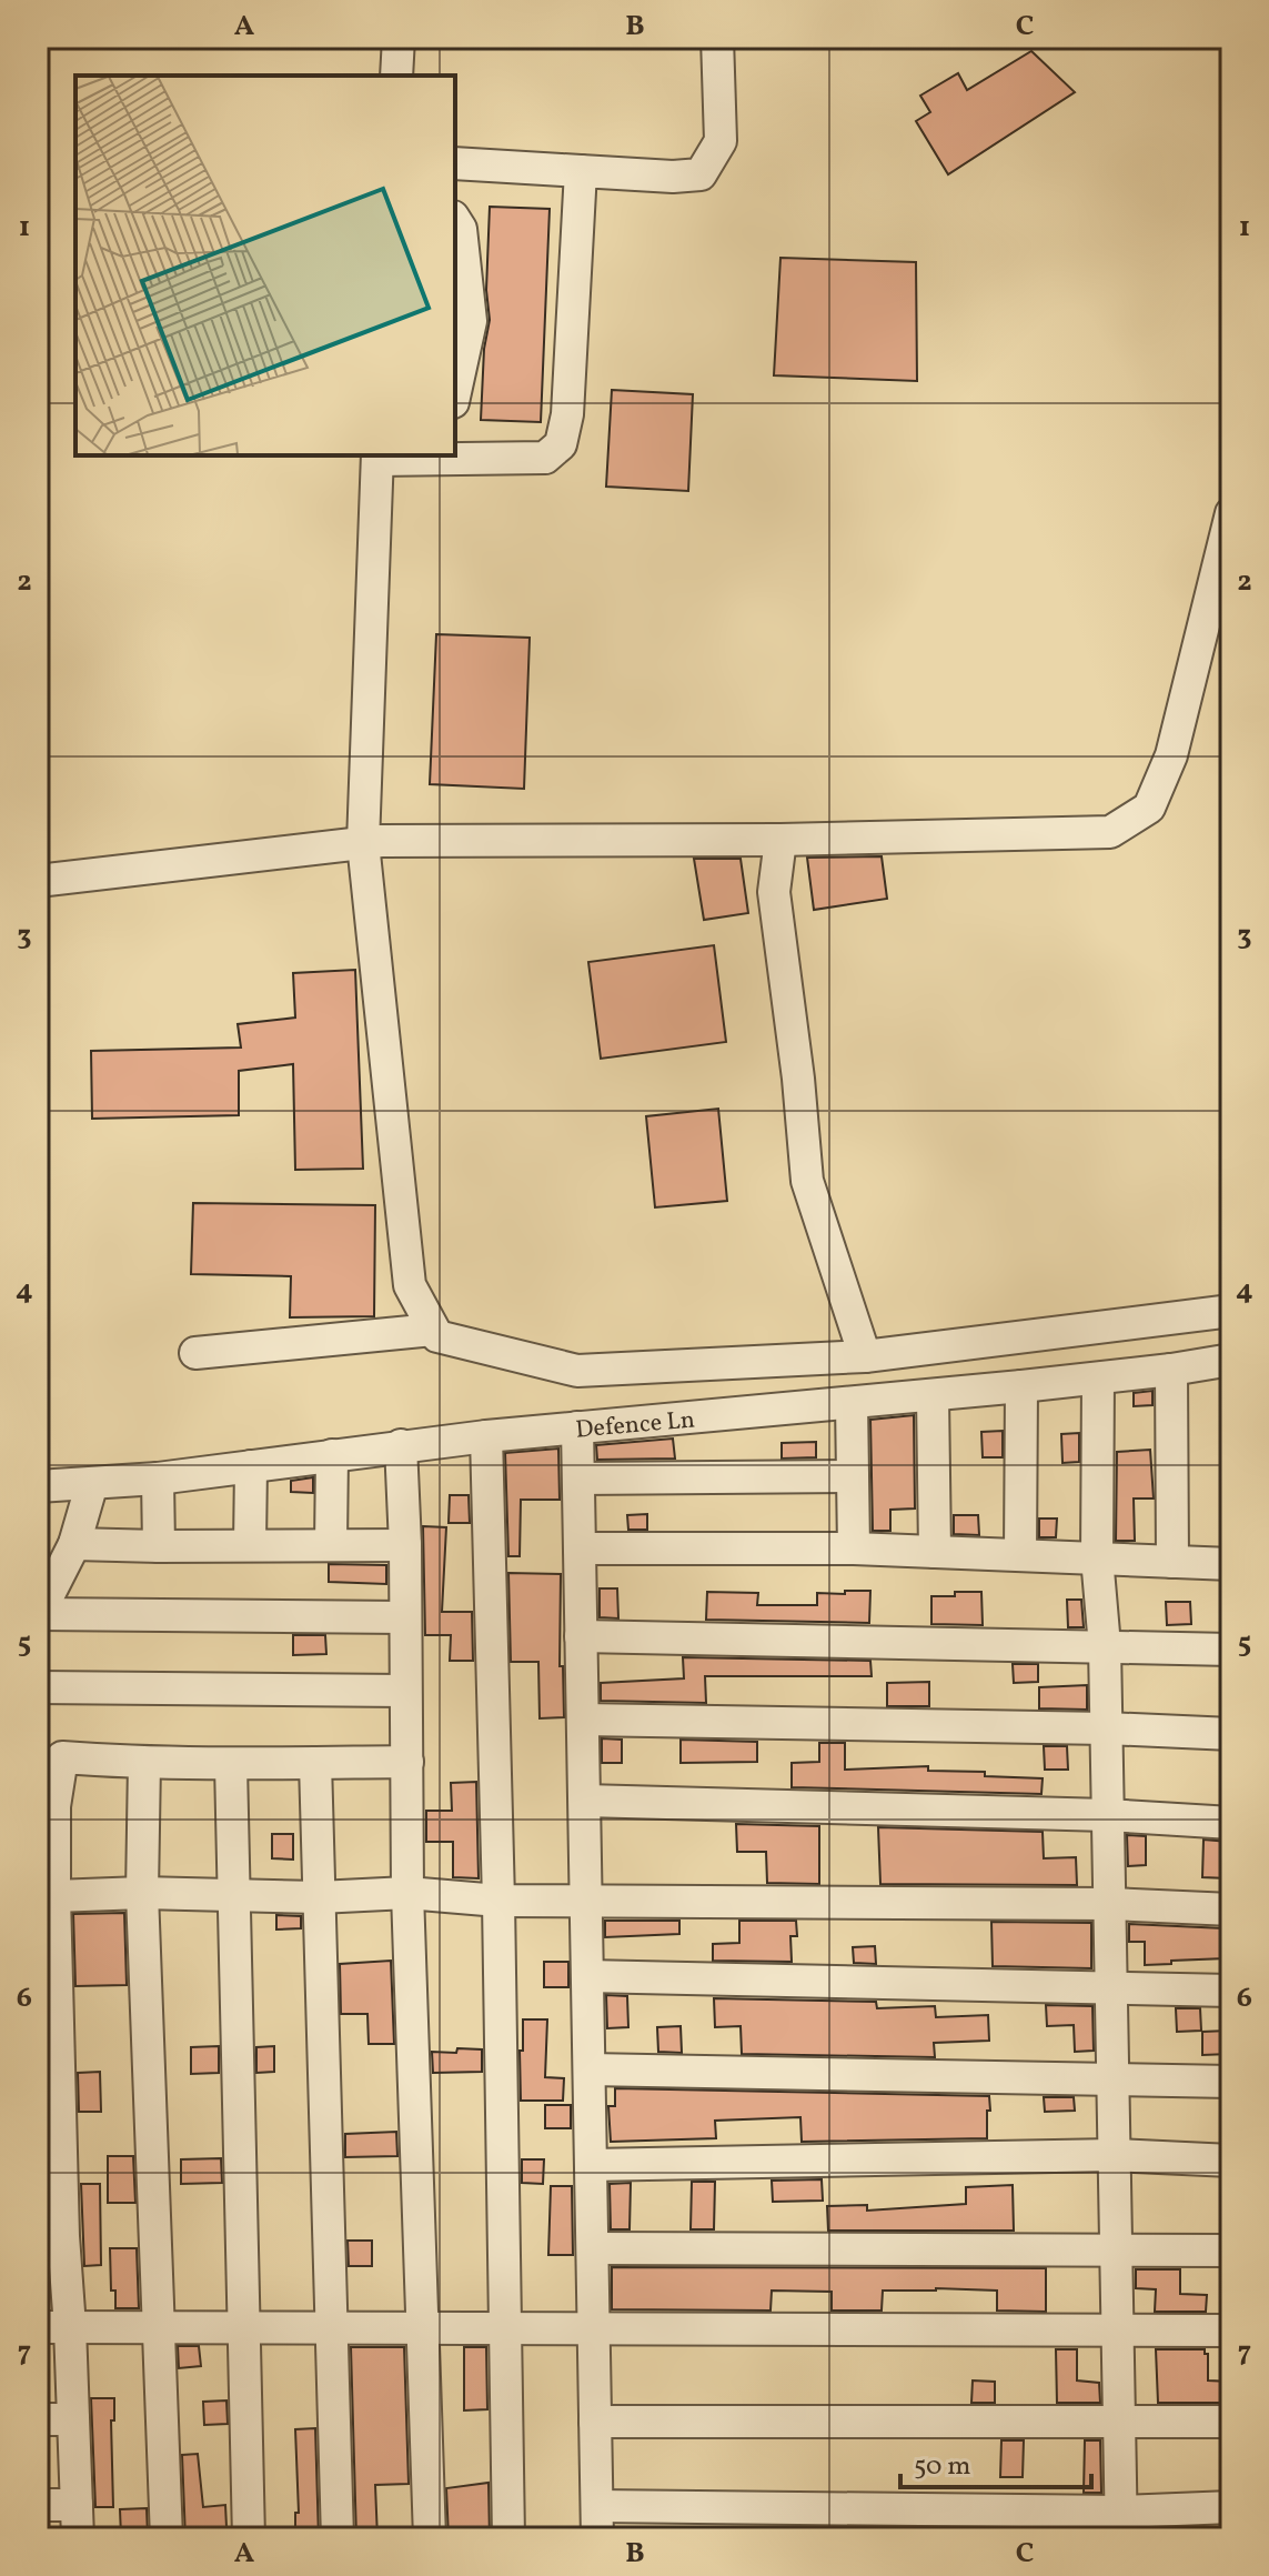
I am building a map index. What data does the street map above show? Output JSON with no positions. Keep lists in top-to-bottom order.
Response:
{
  "streets": {
    "street": ["Defence Ln"]
  },
  "scale_bar": "50 m",
  "grid": {
    "columns": ["A", "B", "C"],
    "rows": [
      "1",
      "2",
      "3",
      "4",
      "5",
      "6",
      "7"
    ]
  }
}
